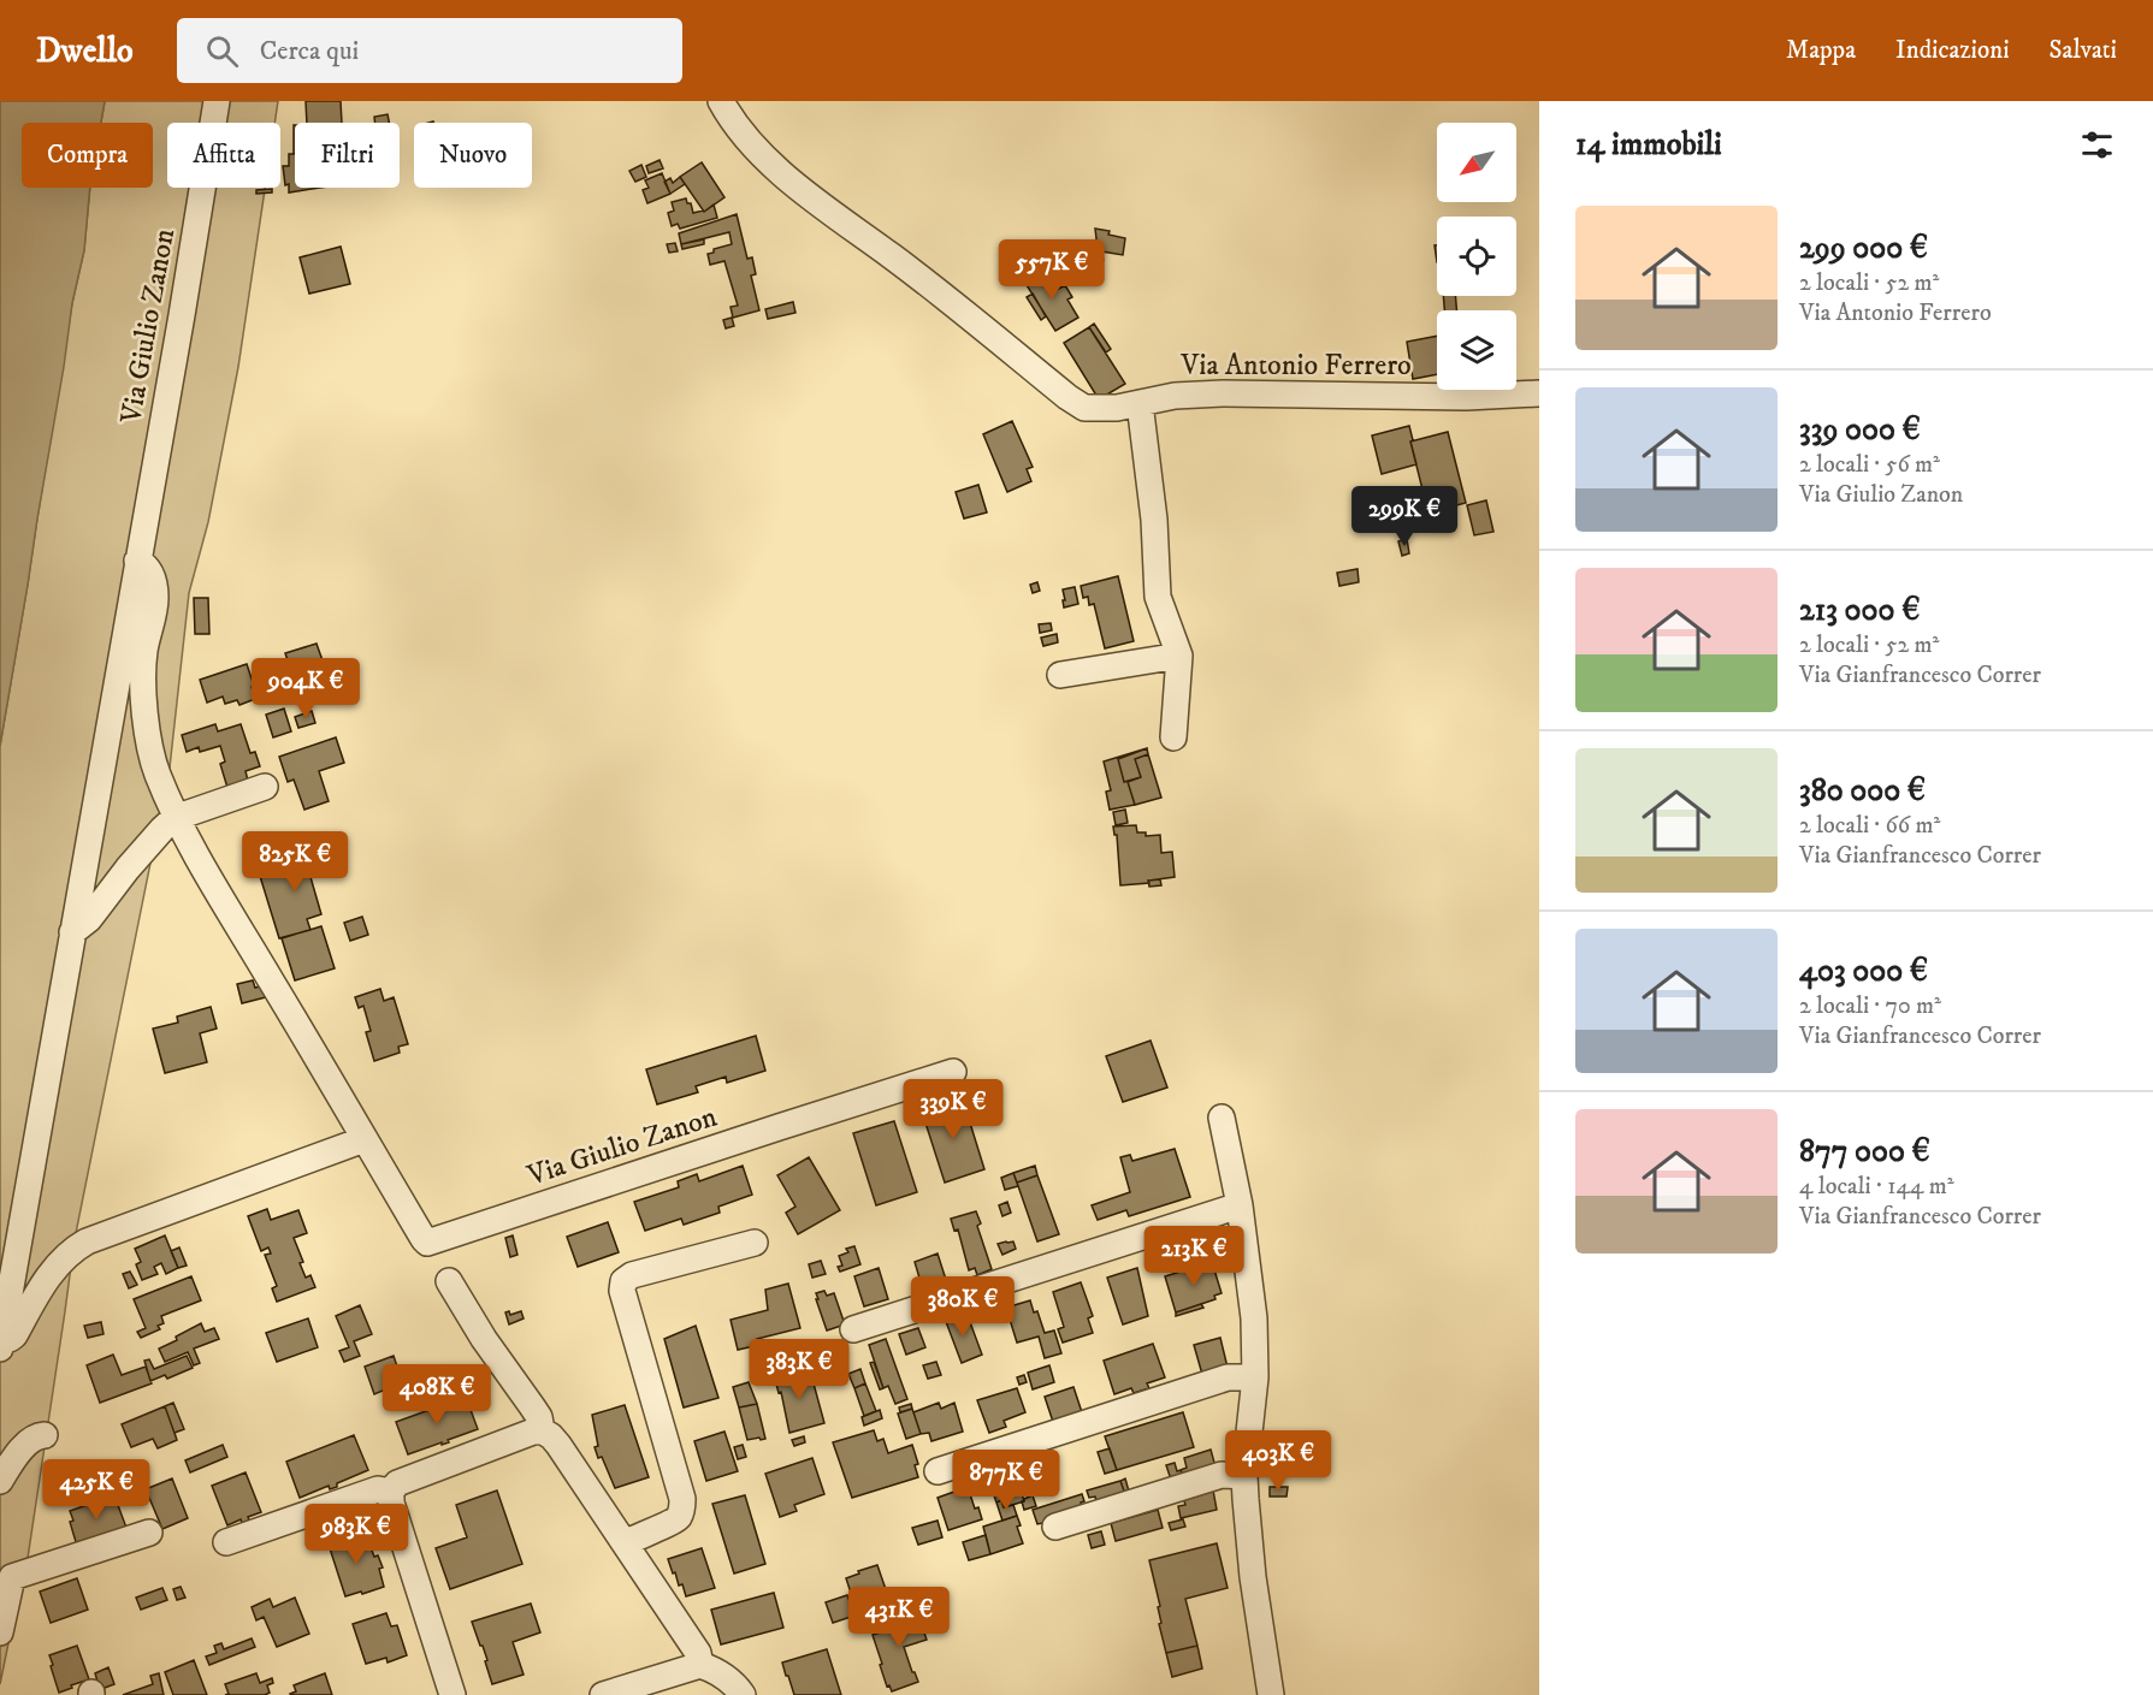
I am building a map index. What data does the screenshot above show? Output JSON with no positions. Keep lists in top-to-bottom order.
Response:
{
  "streets": {
    "street": ["Via Giulio Zanon", "Via Antonio Ferrero"]
  },
  "north": "bottom left",
  "page": {
    "header": "Dwello",
    "search": "Cerca qui",
    "nav": ["Mappa", "Indicazioni", "Salvati"],
    "heading": "14 immobili",
    "chip": [
      "Compra",
      "Affitta",
      "Filtri",
      "Nuovo"
    ],
    "list": [
      {
        "name": "299 000 €",
        "note": "2 locali · 52 m² · Via Antonio Ferrero"
      },
      {
        "name": "339 000 €",
        "note": "2 locali · 56 m² · Via Giulio Zanon"
      },
      {
        "name": "213 000 €",
        "note": "2 locali · 52 m² · Via Gianfrancesco Correr"
      },
      {
        "name": "380 000 €",
        "note": "2 locali · 66 m² · Via Gianfrancesco Correr"
      },
      {
        "name": "403 000 €",
        "note": "2 locali · 70 m² · Via Gianfrancesco Correr"
      },
      {
        "name": "877 000 €",
        "note": "4 locali · 144 m² · Via Gianfrancesco Correr"
      }
    ],
    "price": [
      "557K €",
      "299K €",
      "904K €",
      "825K €",
      "339K €",
      "213K €",
      "380K €",
      "383K €",
      "408K €",
      "403K €",
      "877K €",
      "425K €",
      "983K €",
      "431K €"
    ]
  }
}
